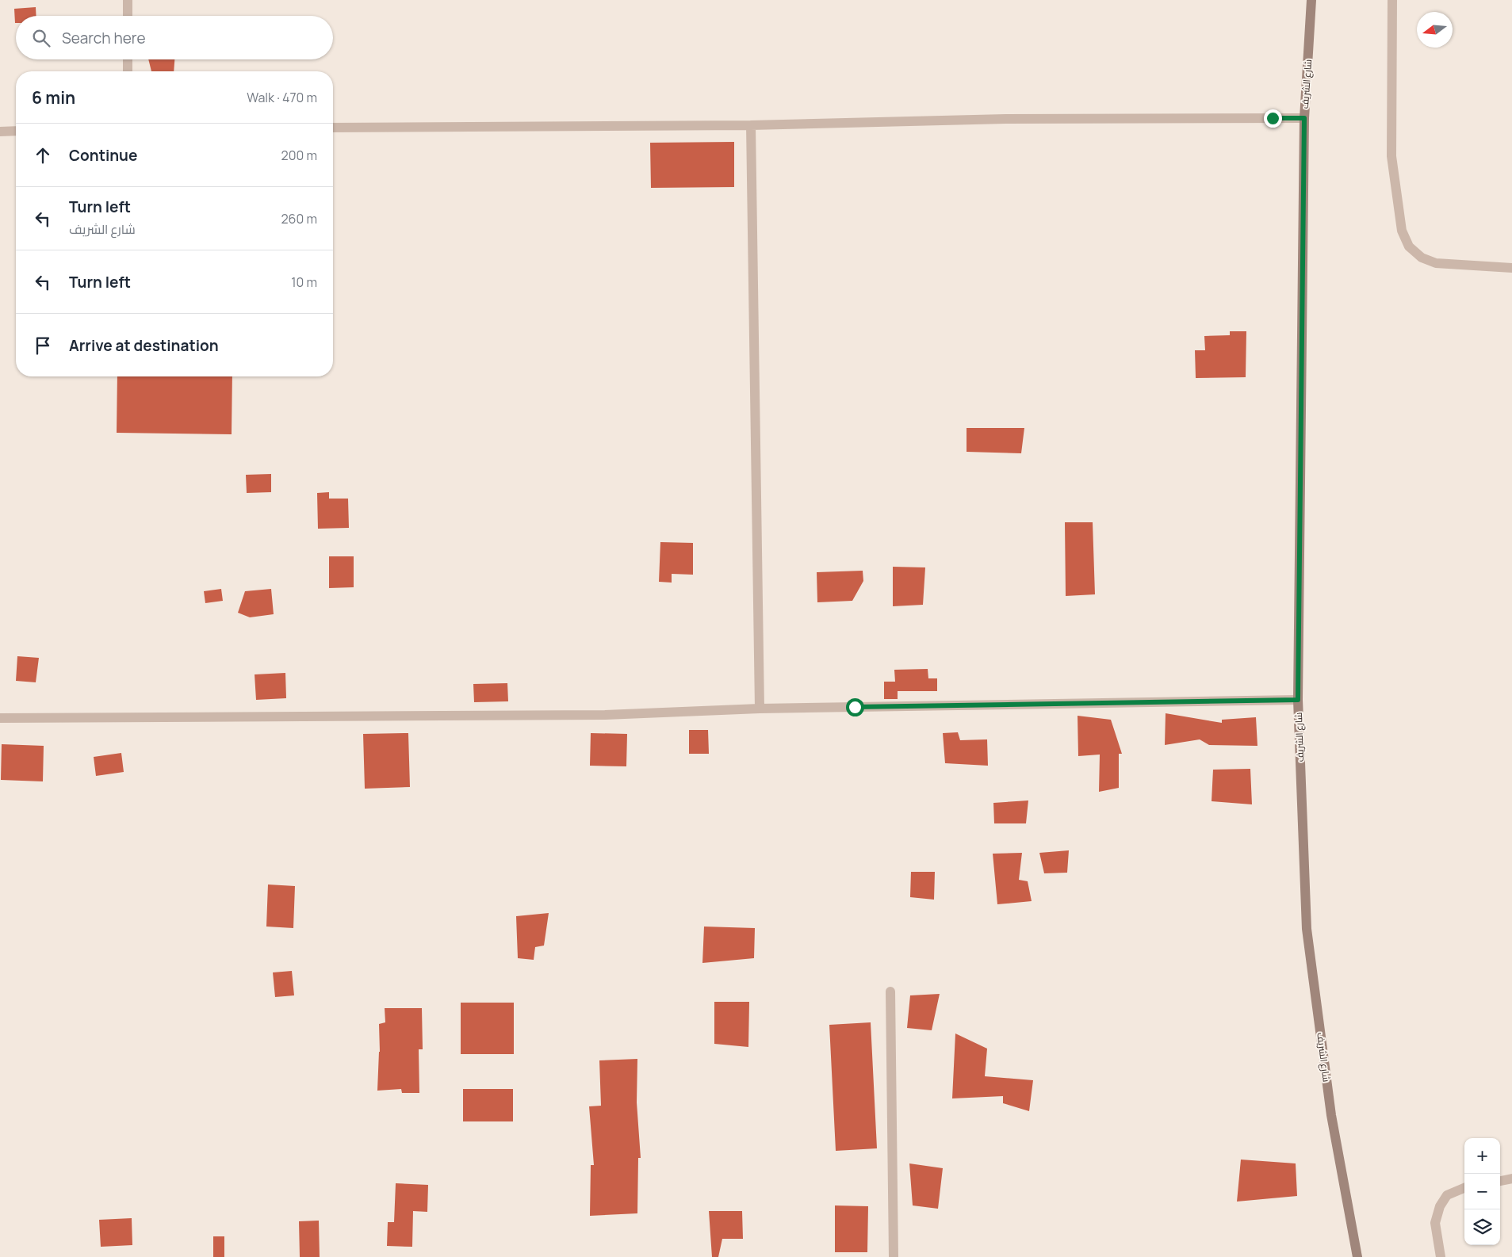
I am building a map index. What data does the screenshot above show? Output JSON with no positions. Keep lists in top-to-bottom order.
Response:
{
  "streets": {
    "main road": ["شارع الشريف"]
  },
  "north": "left",
  "page": {
    "search": "Search here",
    "heading": ["6 min", "Walk · 470 m"],
    "list": [
      ["Continue", "200 m"],
      ["Turn left", "شارع الشريف", "260 m"],
      ["Turn left", "10 m"],
      "Arrive at destination"
    ],
    "map_buttons": ["+", "−"]
  }
}
